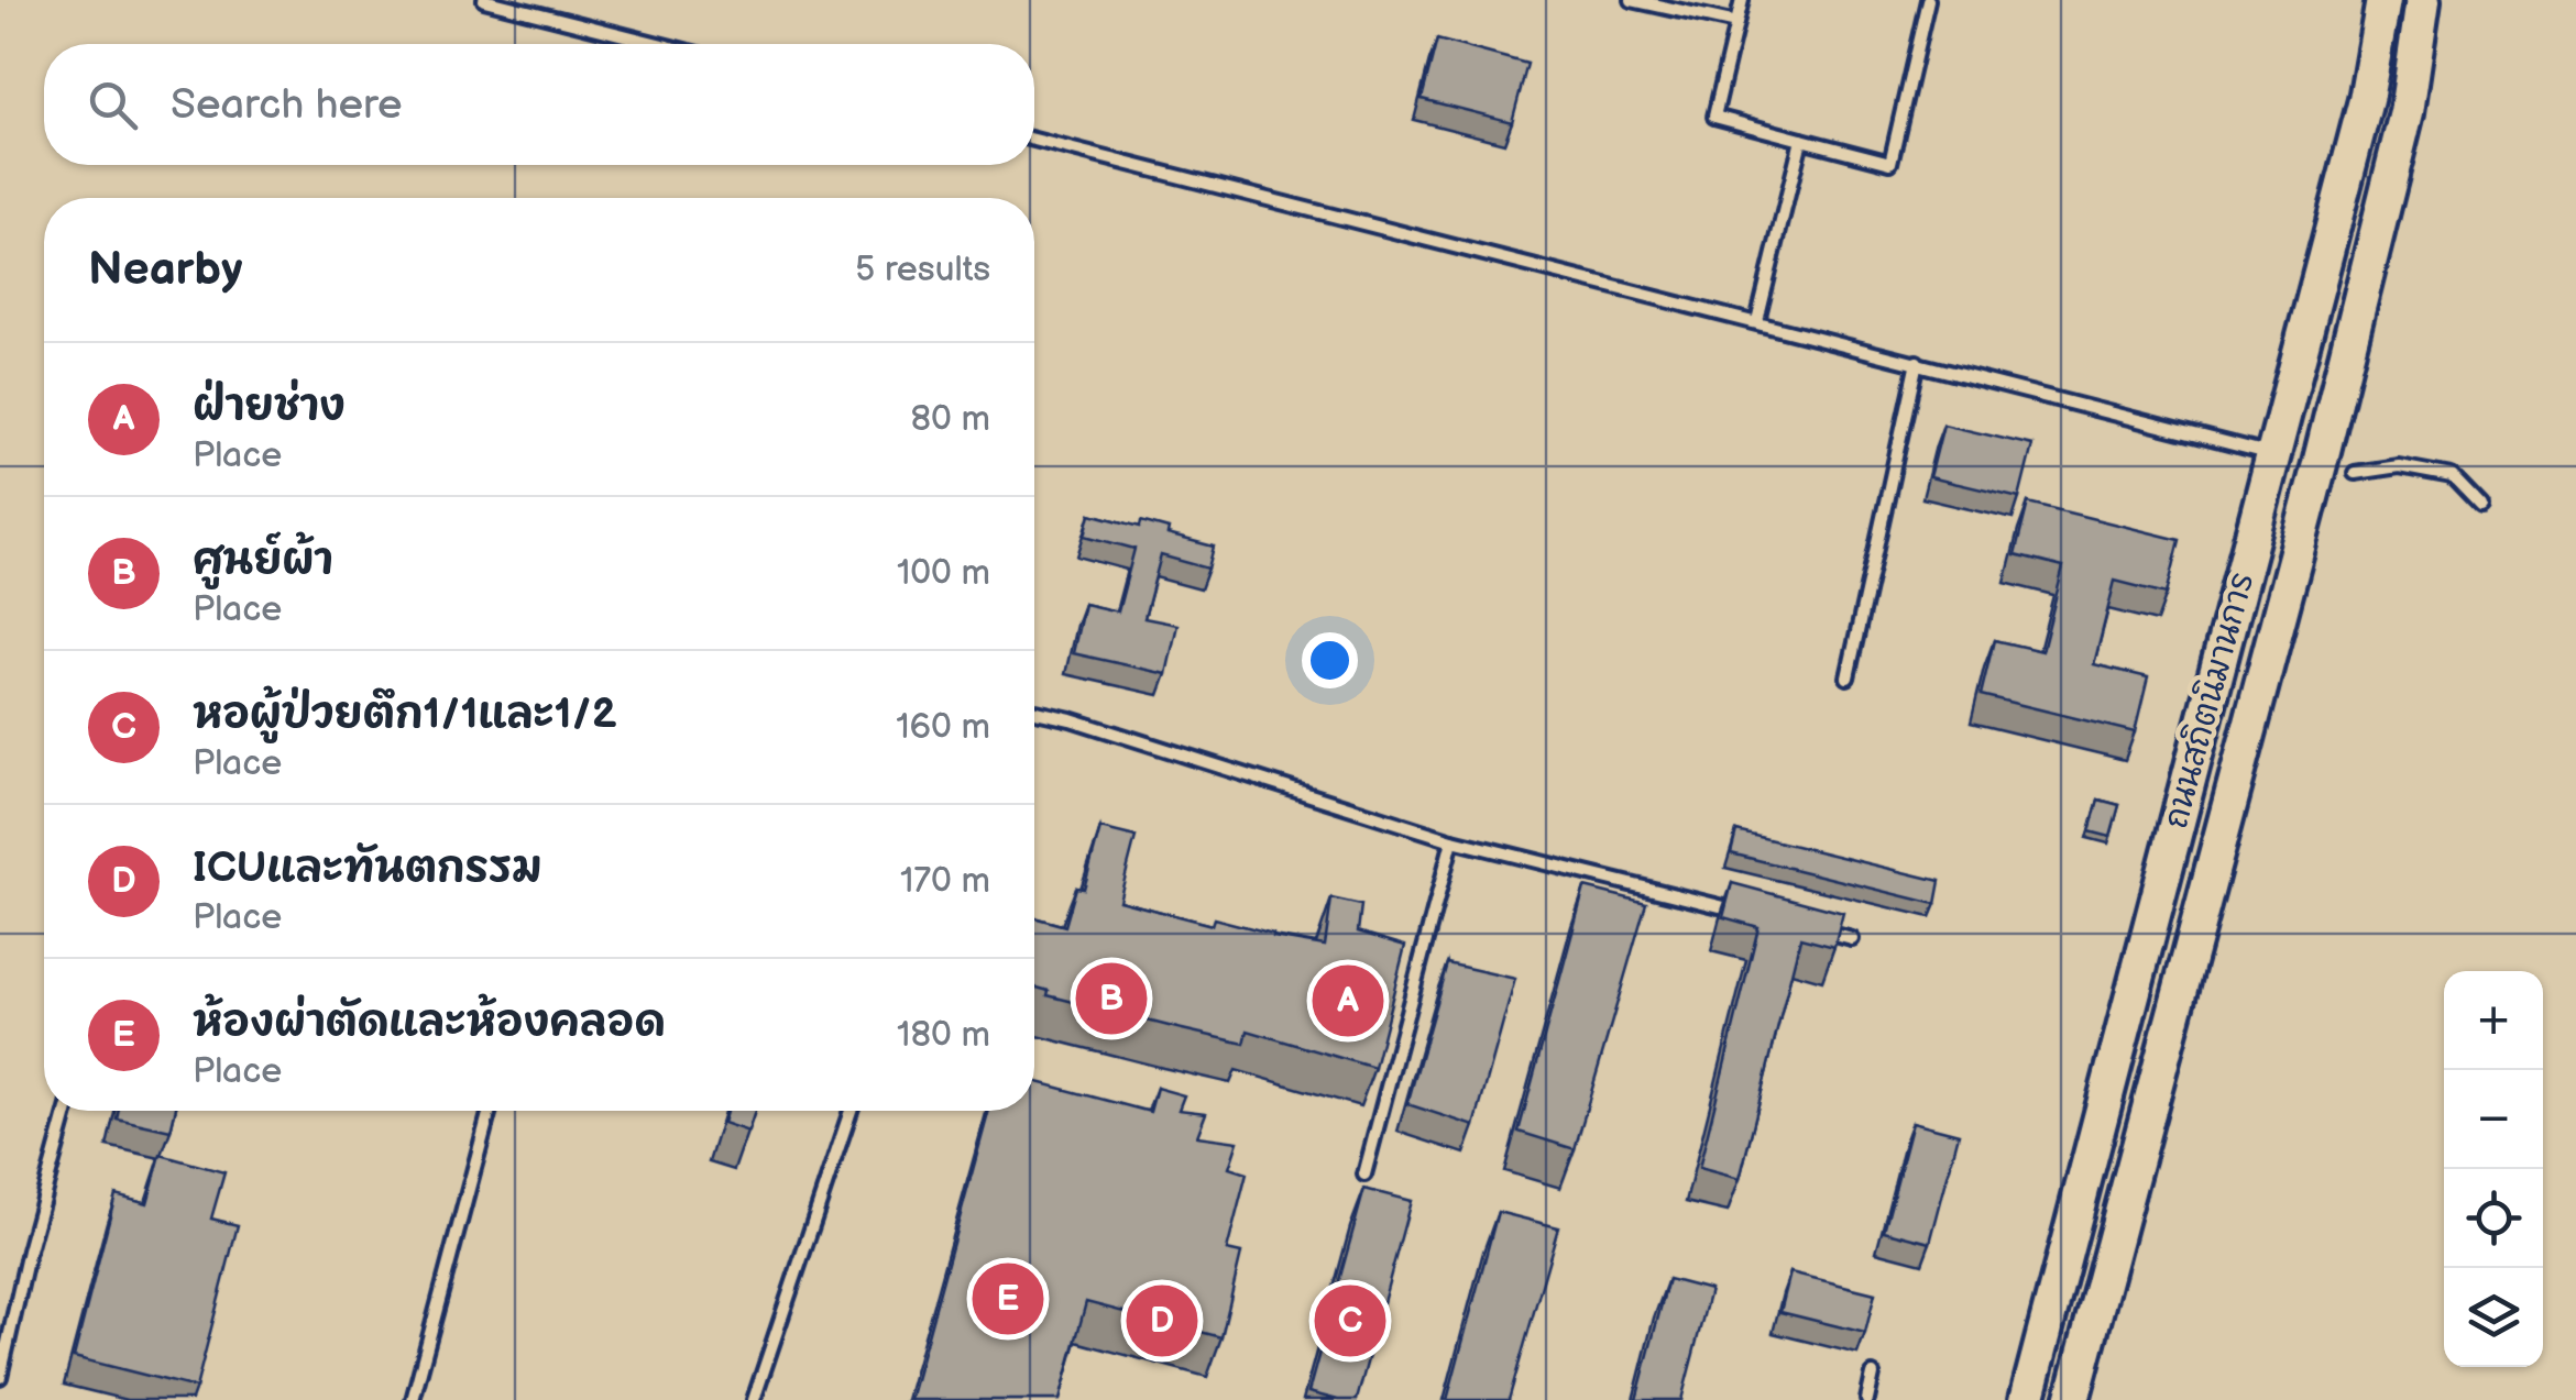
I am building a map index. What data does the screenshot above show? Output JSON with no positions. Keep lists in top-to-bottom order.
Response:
{
  "streets": {
    "main road": ["ถนนสถิตนิมานการ"]
  },
  "page": {
    "search": "Search here",
    "heading": ["Nearby", "5 results"],
    "list": [
      {
        "mark": "A",
        "name": "ฝ่ายช่าง",
        "note": "Place",
        "value": "80 m"
      },
      {
        "mark": "B",
        "name": "ศูนย์ผ้า",
        "note": "Place",
        "value": "100 m"
      },
      {
        "mark": "C",
        "name": "หอผู้ป่วยตึก1/1และ1/2",
        "note": "Place",
        "value": "160 m"
      },
      {
        "mark": "D",
        "name": "ICUและทันตกรรม",
        "note": "Place",
        "value": "170 m"
      },
      {
        "mark": "E",
        "name": "ห้องผ่าตัดและห้องคลอด",
        "note": "Place",
        "value": "180 m"
      }
    ],
    "pins": [
      "B",
      "A",
      "E",
      "C",
      "D"
    ],
    "map_buttons": ["+", "−"]
  }
}
